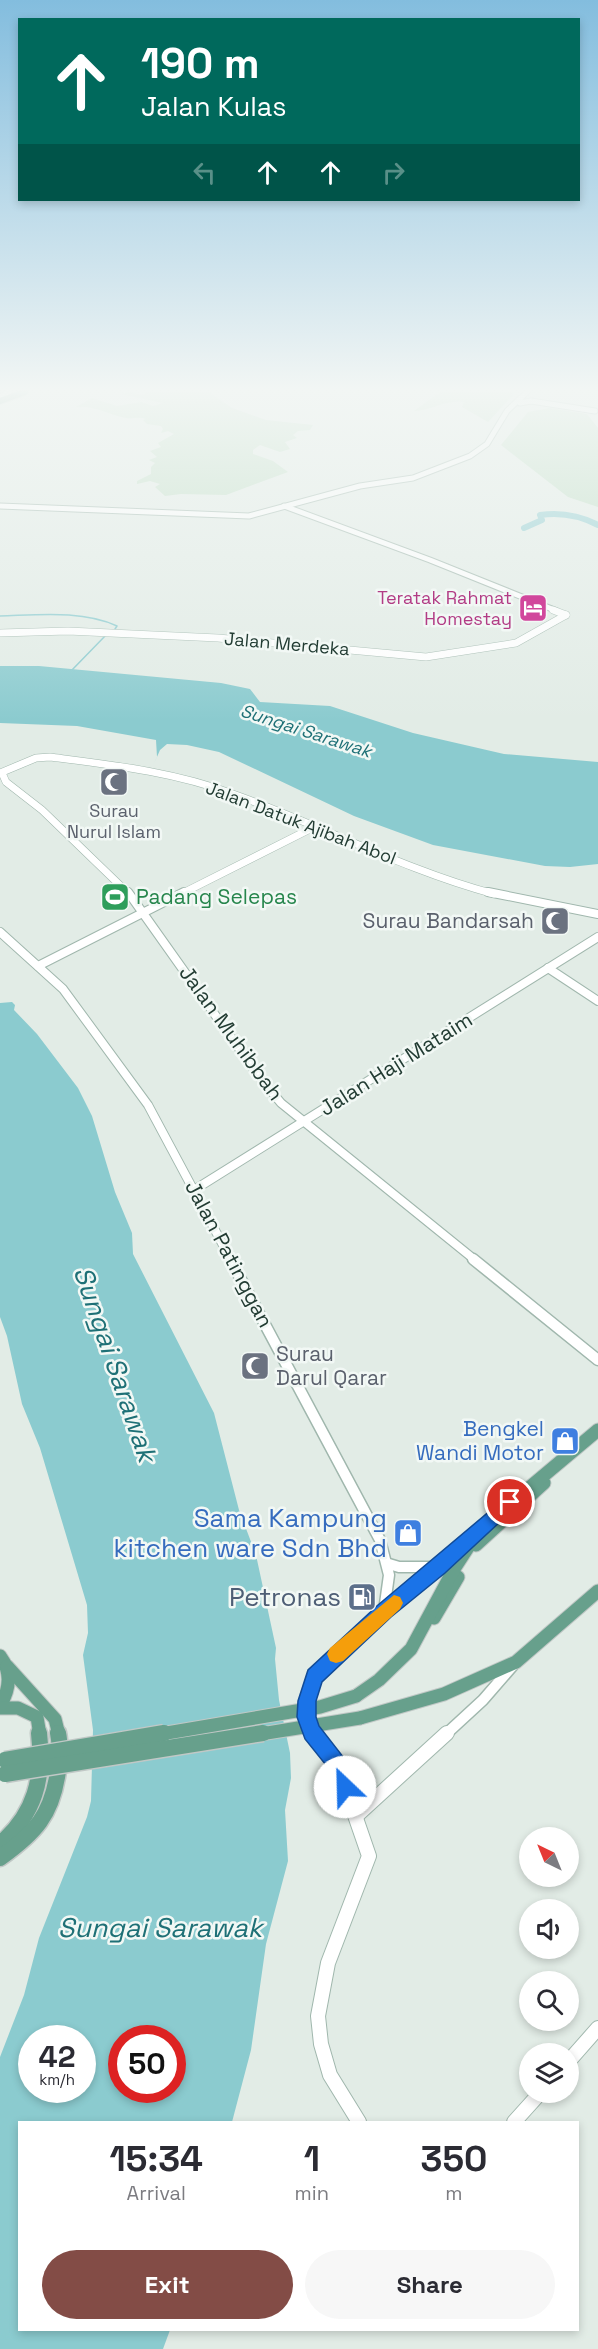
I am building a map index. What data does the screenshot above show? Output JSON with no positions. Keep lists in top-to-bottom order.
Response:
{
  "streets": {
    "main road": [
      "Jalan Merdeka",
      "Jalan Datuk Ajibah Abol",
      "Jalan Muhibbah",
      "Jalan Haji Mataim",
      "Jalan Patinggan"
    ]
  },
  "crossings": [
    ["Jalan Datuk Ajibah Abol", "Jalan Muhibbah"],
    ["Jalan Muhibbah", "Jalan Haji Mataim"],
    ["Jalan Haji Mataim", "Jalan Patinggan"]
  ],
  "water": ["Sungai Sarawak"],
  "places": {
    "hotel": ["Teratak Rahmat Homestay"],
    "mosque": ["Surau Nurul Islam", "Surau Bandarsah", "Surau Darul Qarar"],
    "sports": ["Padang Selepas"],
    "shop": ["Bengkel Wandi Motor", "Sama Kampung kitchen ware Sdn Bhd"],
    "fuel station": ["Petronas"]
  },
  "north": "top left",
  "page": {
    "turn": ["190 m", "Jalan Kulas"],
    "speed": "42 km/h",
    "limit": "50",
    "eta": [
      "15:34",
      "Arrival",
      "1",
      "min",
      "350",
      "m"
    ],
    "buttons": ["Exit", "Share"]
  }
}
